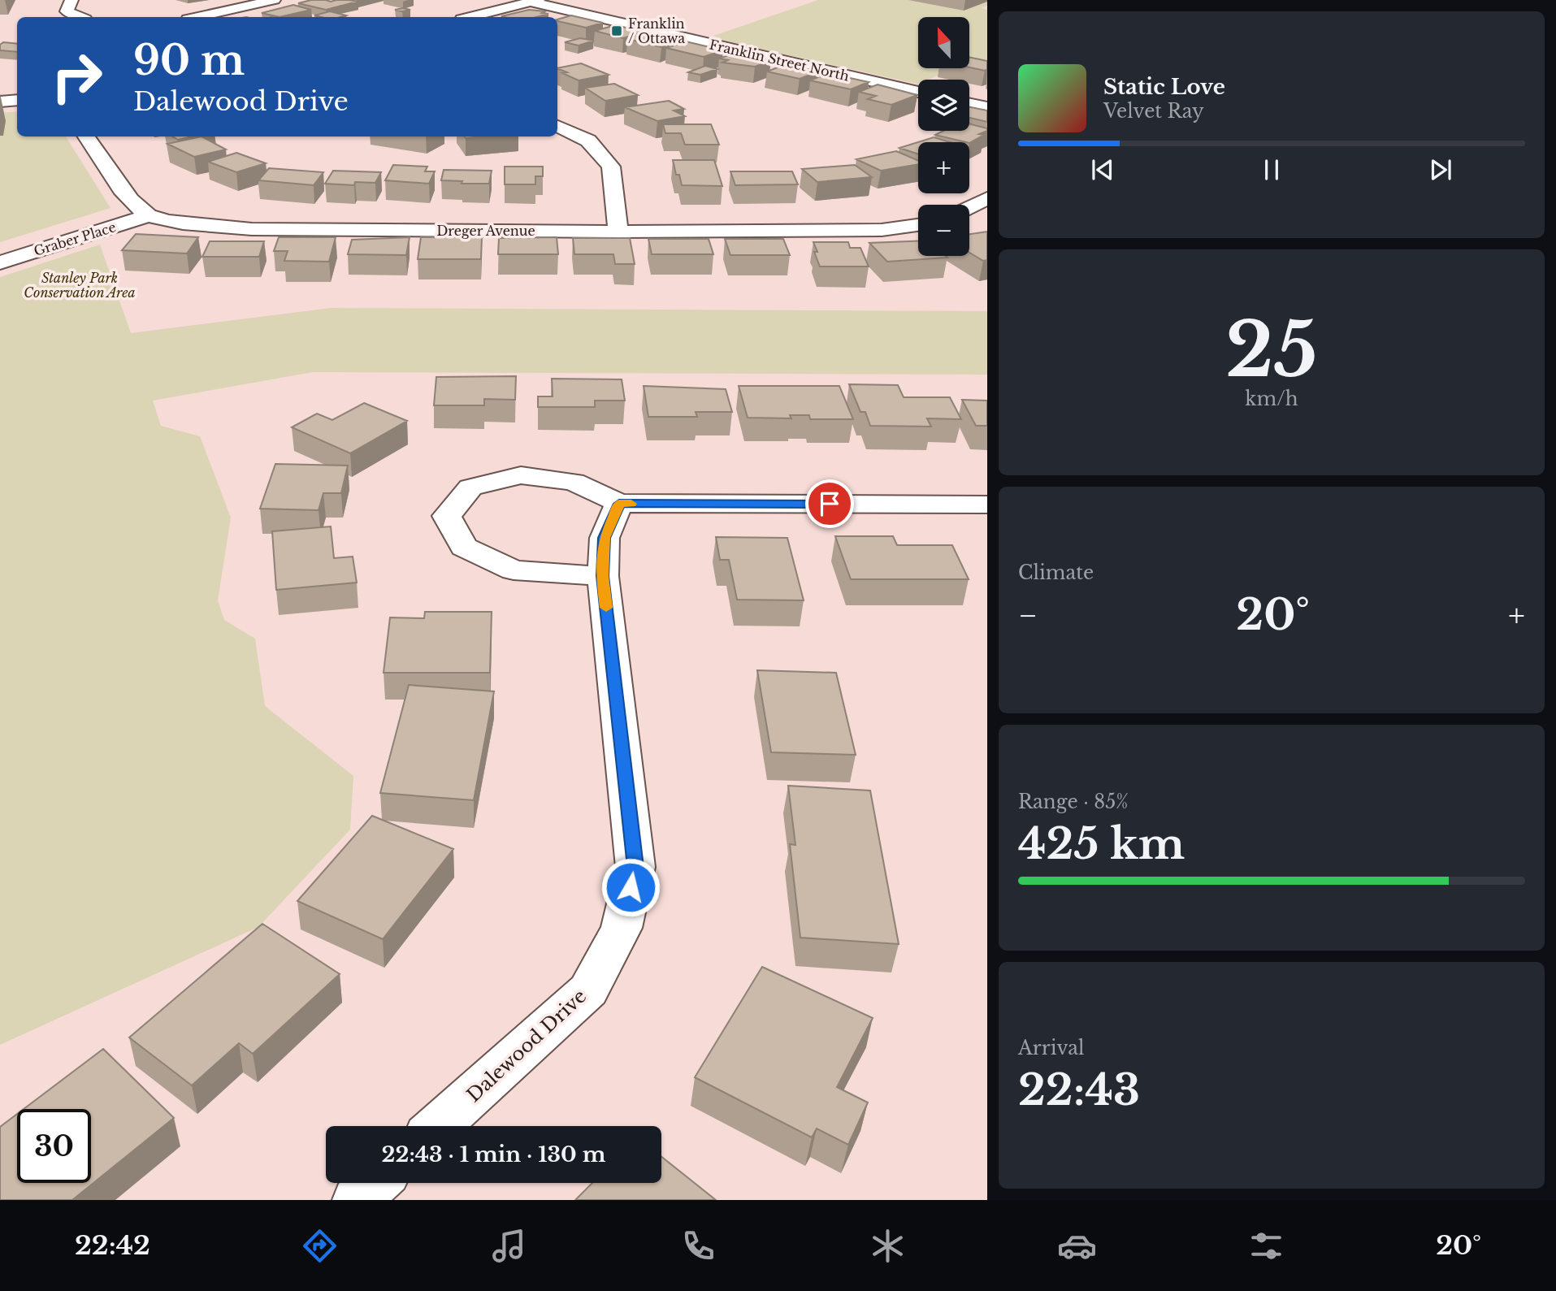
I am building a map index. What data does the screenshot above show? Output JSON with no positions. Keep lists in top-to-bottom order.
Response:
{
  "streets": {
    "street": [
      "Franklin Street North",
      "Dreger Avenue",
      "Graber Place",
      "Dalewood Drive"
    ]
  },
  "crossings": [
    ["Dreger Avenue", "Graber Place"]
  ],
  "parks": ["Stanley Park Conservation Area"],
  "places": {
    "transit": ["Franklin / Ottawa"]
  },
  "north": "top",
  "page": {
    "map_buttons": ["+", "−"],
    "turn": ["90 m", "Dalewood Drive"],
    "song": ["Static Love", "Velvet Ray"],
    "tile": [
      ["25", "km/h"],
      "Climate",
      ["Range · 85%", "425 km"],
      ["Arrival", "22:43"]
    ],
    "heat": ["−", "20°", "+"],
    "limit": "30",
    "trip": "22:43 · 1 min · 130 m",
    "tabs": ["22:42", "20°"]
  }
}
